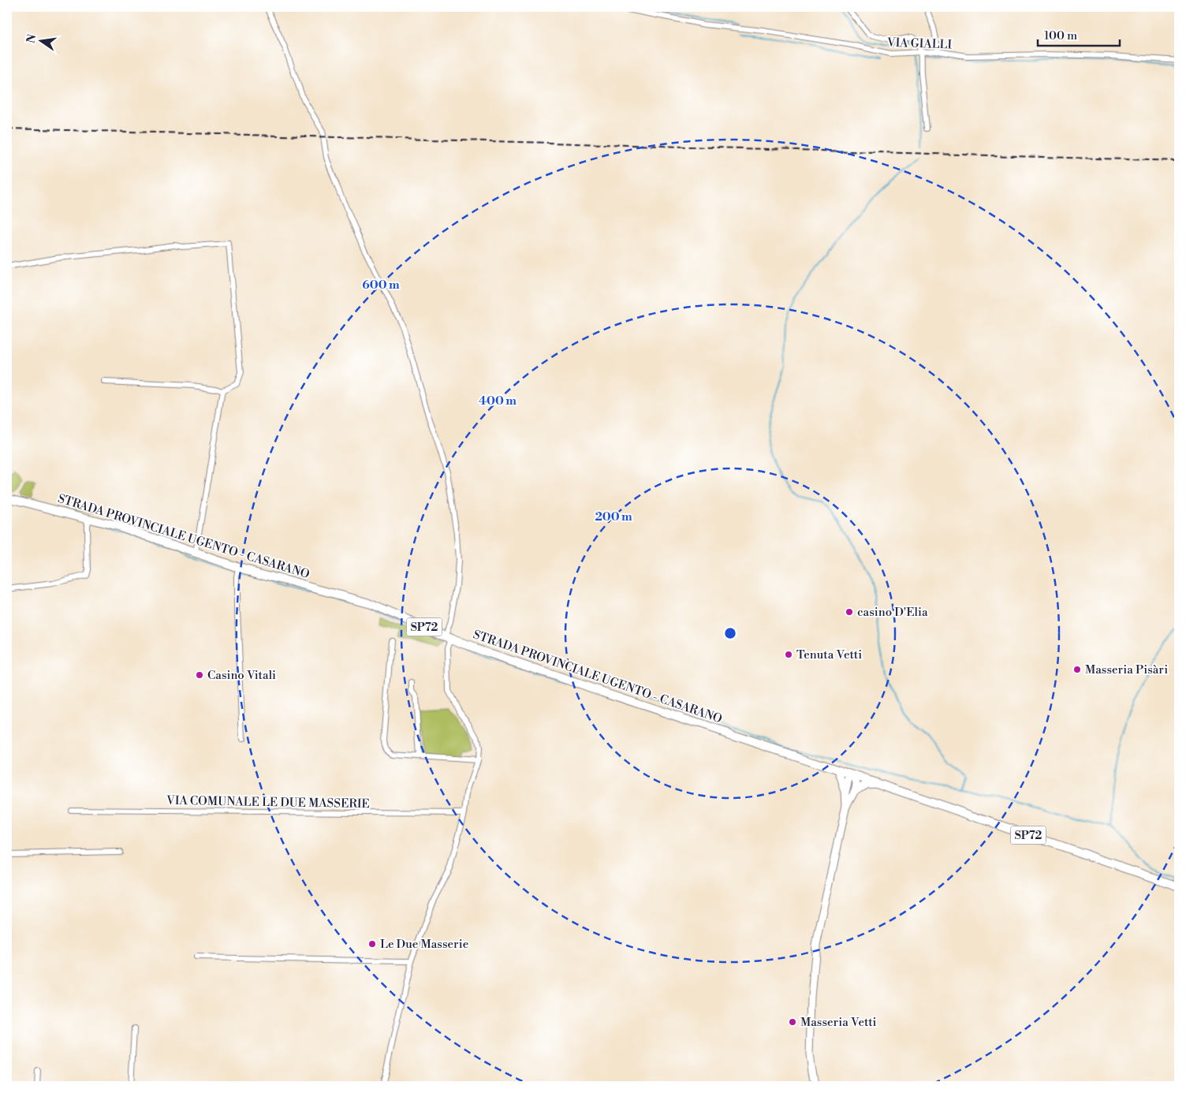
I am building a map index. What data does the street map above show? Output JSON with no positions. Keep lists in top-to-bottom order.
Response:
{
  "streets": {
    "main road": ["STRADA PROVINCIALE UGENTO - CASARANO", "SP72"],
    "street": ["VIA GIALLI", "VIA COMUNALE LE DUE MASSERIE"]
  },
  "places": [
    "casino D'Elia",
    "Tenuta Vetti",
    "Masseria Pisàri",
    "Casino Vitali",
    "Le Due Masserie",
    "Masseria Vetti"
  ],
  "scale_bar": "100 m",
  "north": "left",
  "rings": ["600 m", "400 m", "200 m"]
}
